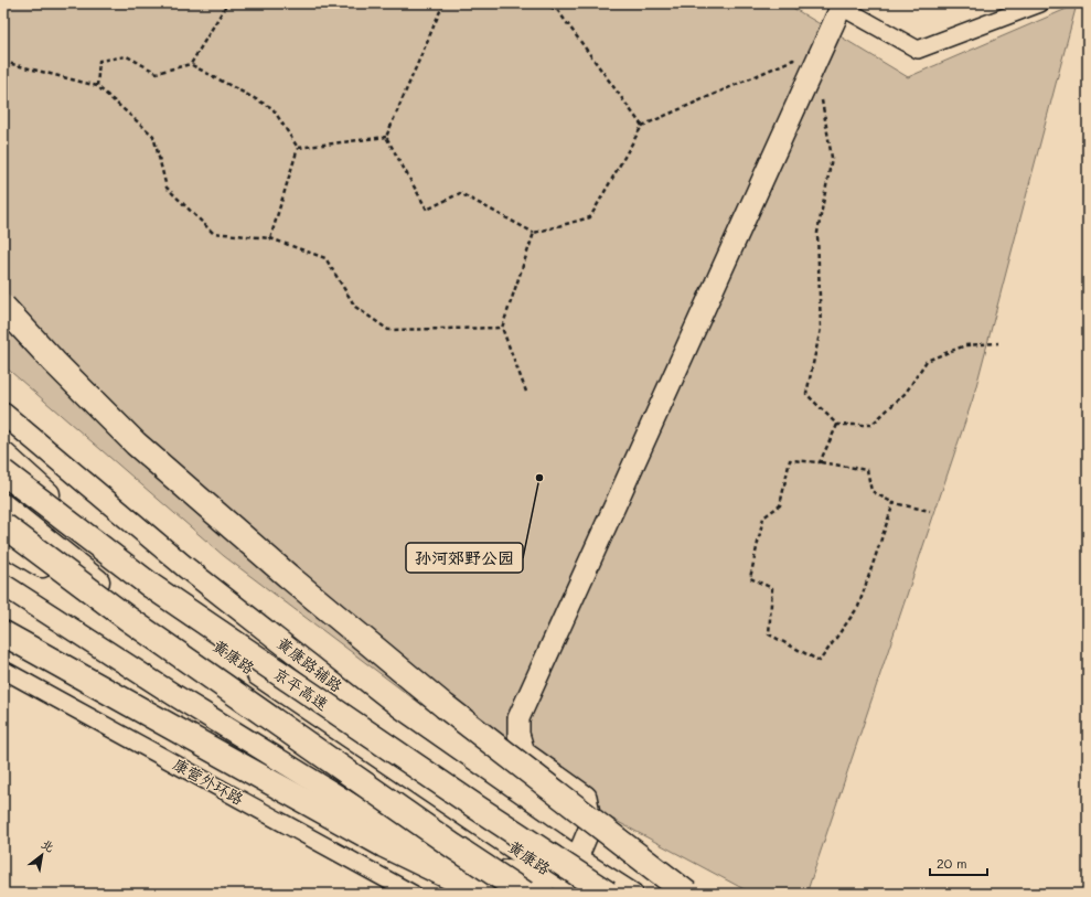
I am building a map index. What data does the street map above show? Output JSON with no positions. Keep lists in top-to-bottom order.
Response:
{
  "streets": {
    "main road": ["黄康路", "京平高速"],
    "street": ["黄康路辅路", "康营外环路"]
  },
  "places": ["孙河郊野公园"],
  "scale_bar": "20 m",
  "north": "top right"
}
